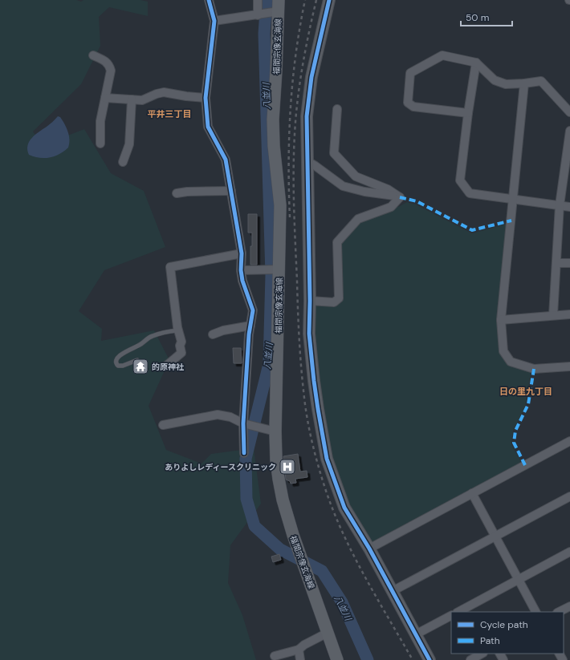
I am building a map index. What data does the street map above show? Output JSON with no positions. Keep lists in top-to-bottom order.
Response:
{
  "streets": {
    "main road": ["福間宗像玄海線"]
  },
  "districts": ["平井三丁目", "日の里九丁目"],
  "water": ["八並川"],
  "places": {
    "temple": ["的原神社"],
    "hospital": ["ありよしレディースクリニック"]
  },
  "legend": ["Cycle path", "Path"],
  "scale_bar": "50 m"
}
